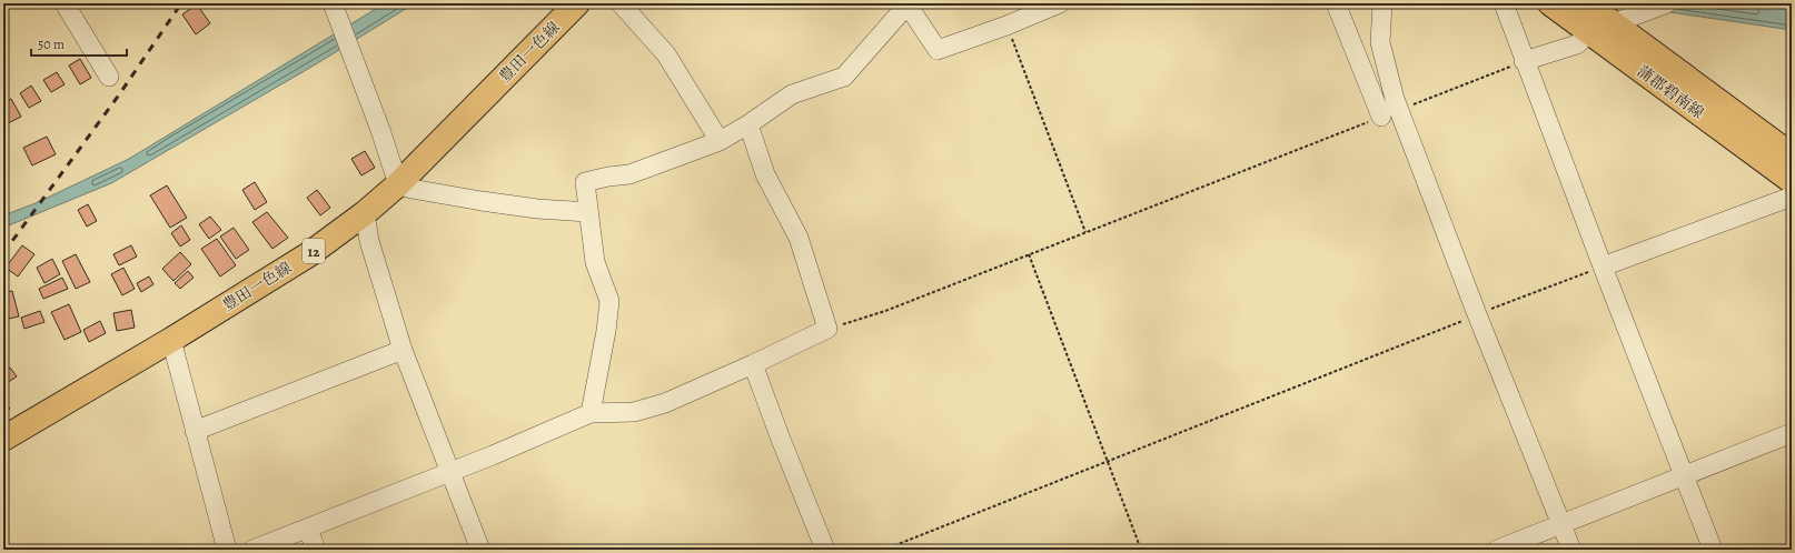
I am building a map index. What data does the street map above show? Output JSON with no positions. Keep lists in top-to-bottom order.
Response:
{
  "streets": {
    "main road": ["豊田一色線", "蒲郡碧南線", "12"]
  },
  "scale_bar": "50 m"
}
